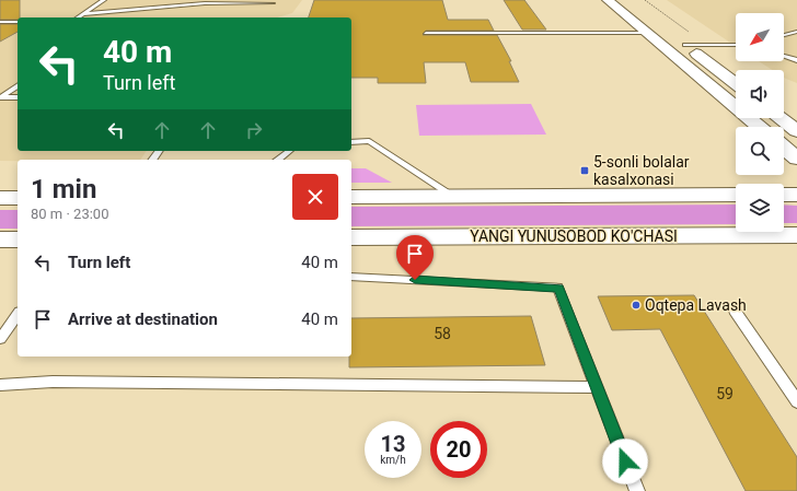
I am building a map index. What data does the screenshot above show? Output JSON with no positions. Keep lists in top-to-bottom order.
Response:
{
  "streets": {
    "main road": ["YANGI YUNUSOBOD KO'CHASI"]
  },
  "places": {
    "transit": ["5-sonli bolalar kasalxonasi"],
    "other": ["Oqtepa Lavash"]
  },
  "house_numbers": ["58", "59"],
  "north": "bottom left",
  "page": {
    "turn": ["40 m", "Turn left"],
    "heading": ["1 min", "80 m · 23:00"],
    "list": [
      {
        "name": "Turn left",
        "value": "40 m"
      },
      {
        "name": "Arrive at destination",
        "value": "40 m"
      }
    ],
    "speed": "13 km/h",
    "limit": "20"
  }
}
